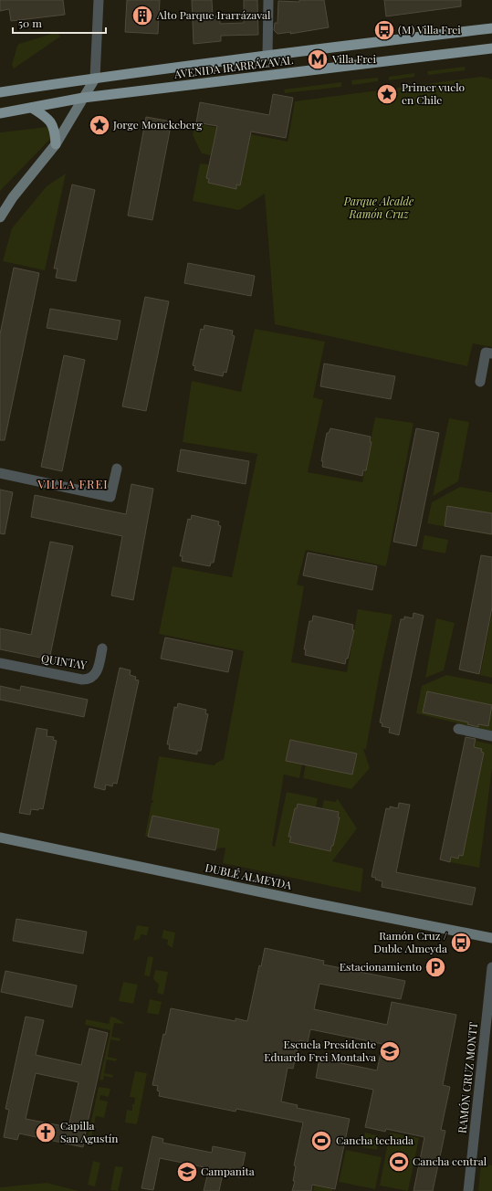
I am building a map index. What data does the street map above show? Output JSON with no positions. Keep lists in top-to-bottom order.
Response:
{
  "streets": {
    "main road": ["AVENIDA IRARRÁZAVAL", "DUBLÉ ALMEYDA"],
    "street": ["QUINTAY", "RAMÓN CRUZ MONTT"]
  },
  "districts": ["VILLA FREI"],
  "parks": ["Parque Alcalde Ramón Cruz"],
  "places": {
    "building": ["Alto Parque Irarrázaval"],
    "bus stop": ["(M) Villa Frei", "Ramón Cruz / Duble Almeyda"],
    "metro station": ["Villa Frei"],
    "place": ["Primer vuelo en Chile", "Jorge Monckeberg"],
    "parking": ["Estacionamiento"],
    "school or university": ["Escuela Presidente Eduardo Frei Montalva", "Campanita"],
    "church": ["Capilla San Agustín"],
    "sports": ["Cancha techada", "Cancha central"]
  },
  "scale_bar": "50 m"
}
